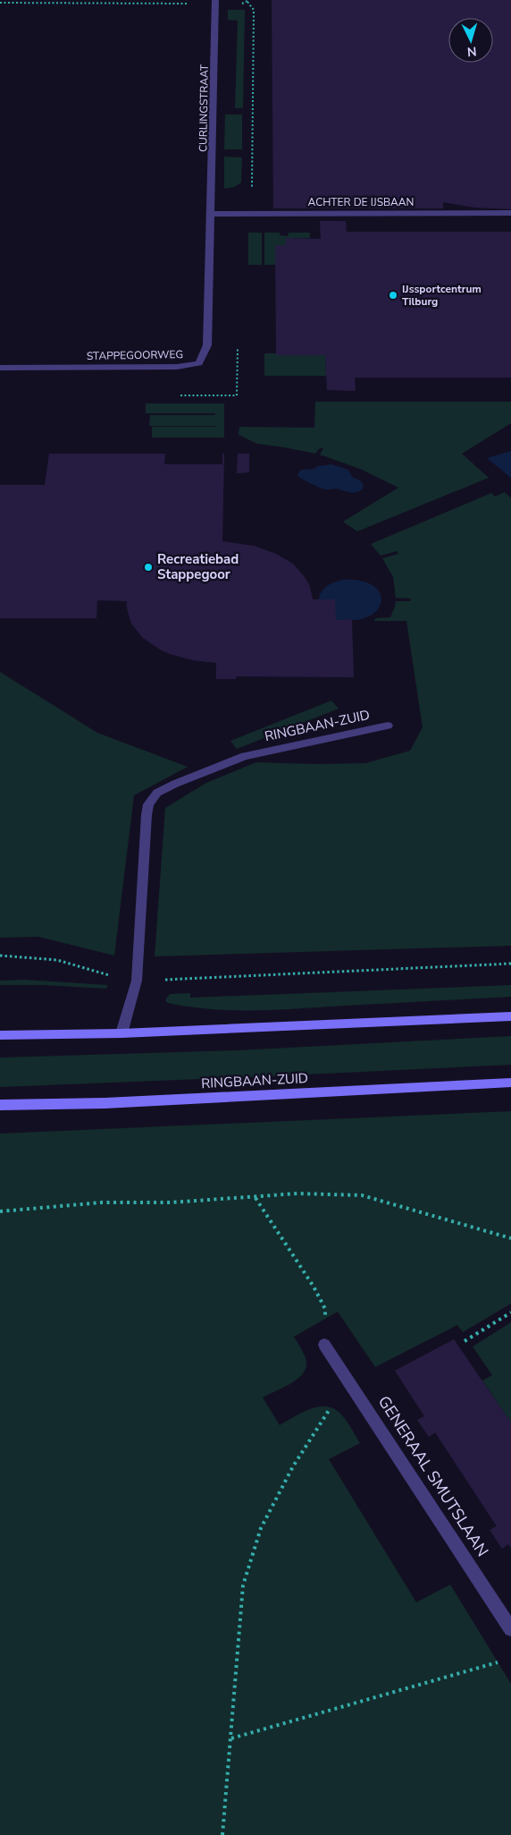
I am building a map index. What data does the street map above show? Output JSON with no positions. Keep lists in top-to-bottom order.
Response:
{
  "streets": {
    "main road": ["RINGBAAN-ZUID"],
    "street": [
      "CURLINGSTRAAT",
      "ACHTER DE IJSBAAN",
      "STAPPEGOORWEG",
      "GENERAAL SMUTSLAAN"
    ]
  },
  "crossings": [
    ["CURLINGSTRAAT", "ACHTER DE IJSBAAN"],
    ["CURLINGSTRAAT", "STAPPEGOORWEG"],
    ["ACHTER DE IJSBAAN", "STAPPEGOORWEG"]
  ],
  "places": ["IJssportcentrum Tilburg", "Recreatiebad Stappegoor"],
  "north": "bottom"
}
